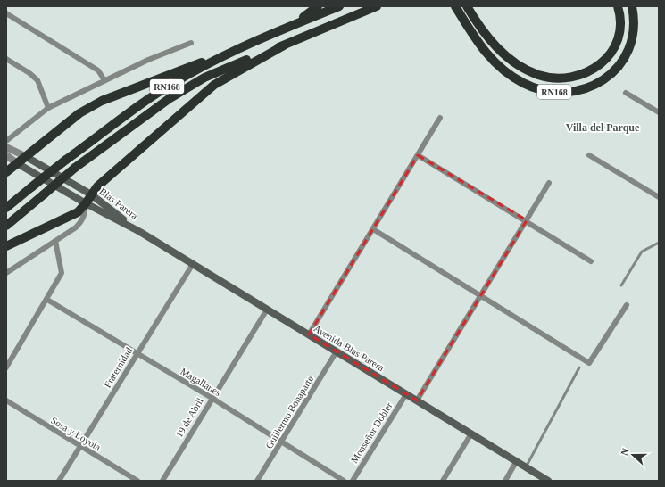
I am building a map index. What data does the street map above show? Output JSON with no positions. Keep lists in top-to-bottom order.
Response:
{
  "streets": {
    "highway": ["RN168"],
    "main road": ["Blas Parera", "Avenida Blas Parera"],
    "street": [
      "Fraternidad",
      "Magallanes",
      "Guillermo Bonaparte",
      "19 de Abril",
      "Monseñor Dobler",
      "Sosa y Loyola"
    ]
  },
  "crossings": [
    ["Blas Parera", "Avenida Blas Parera"],
    ["Avenida Blas Parera", "Fraternidad"],
    ["Avenida Blas Parera", "Guillermo Bonaparte"],
    ["Avenida Blas Parera", "19 de Abril"],
    ["Avenida Blas Parera", "Monseñor Dobler"],
    ["Fraternidad", "Magallanes"],
    ["Fraternidad", "Sosa y Loyola"],
    ["Magallanes", "Guillermo Bonaparte"],
    ["Magallanes", "19 de Abril"]
  ],
  "districts": ["Villa del Parque"],
  "north": "left"
}
